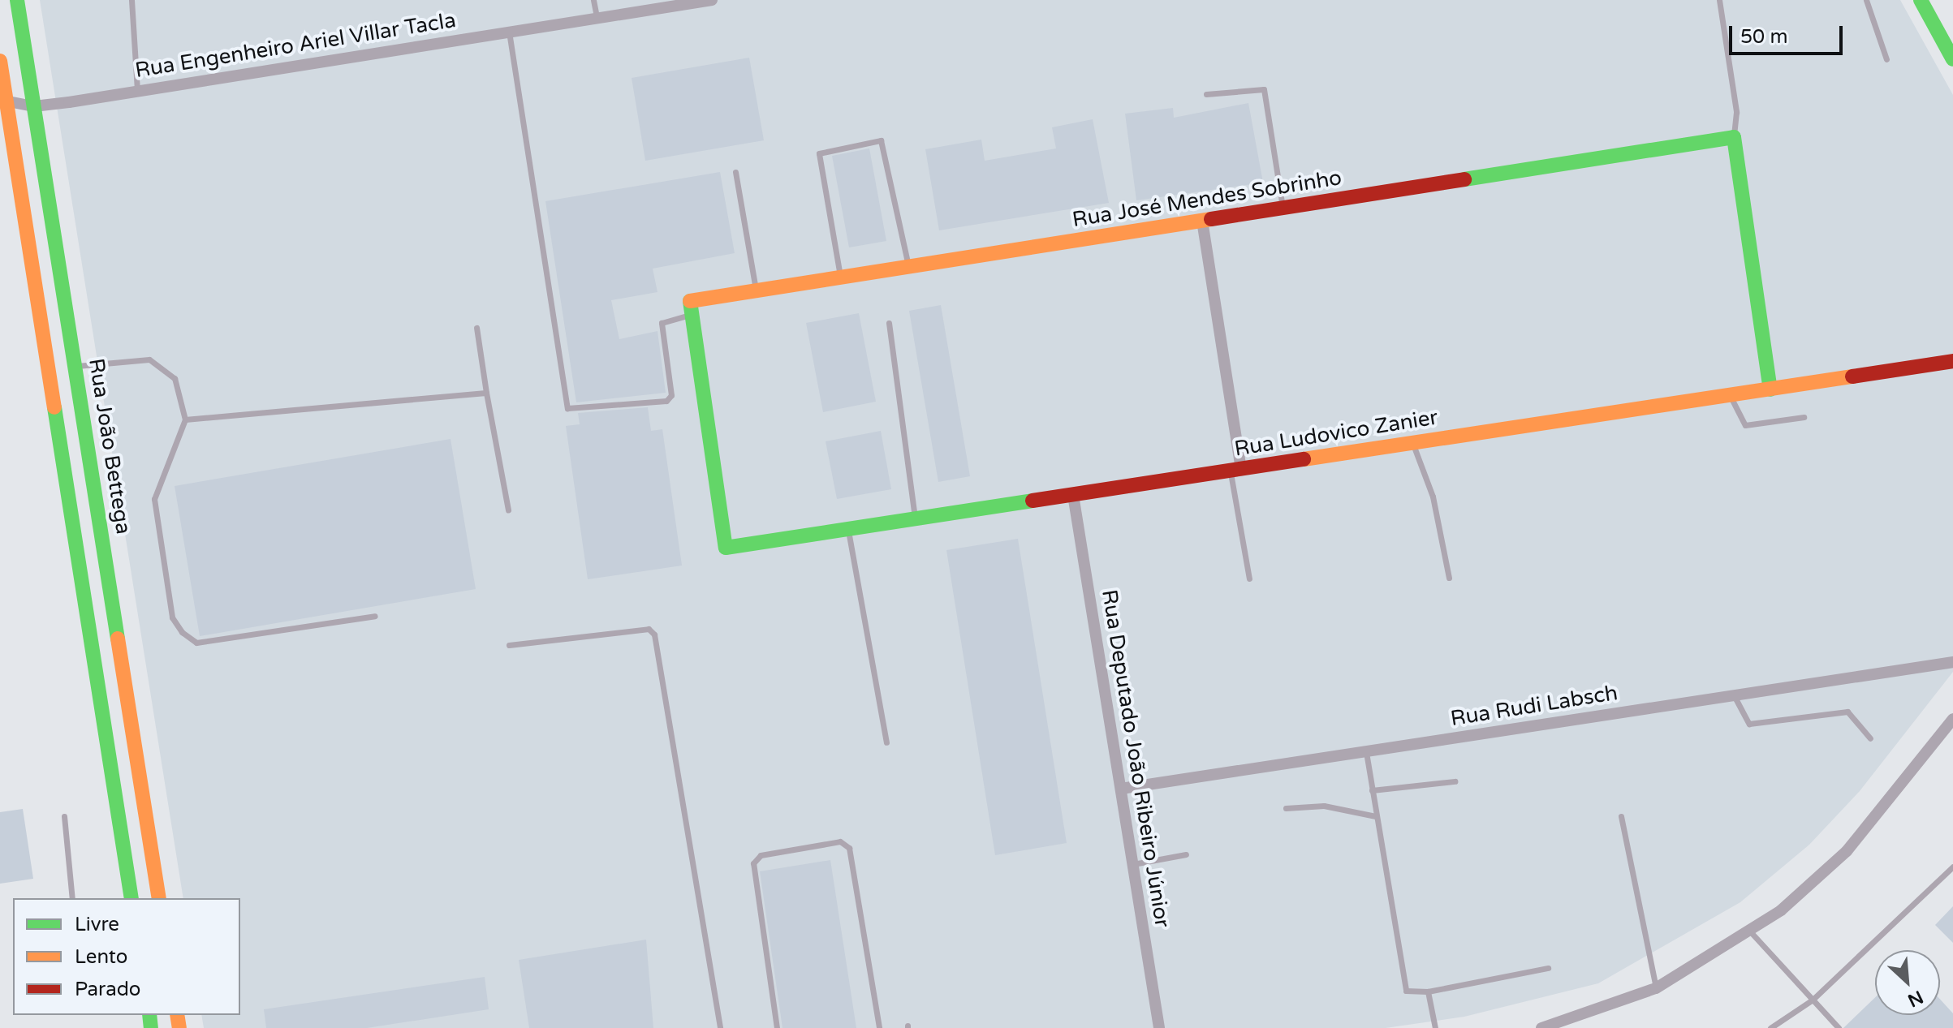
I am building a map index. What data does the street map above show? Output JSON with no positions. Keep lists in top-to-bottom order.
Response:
{
  "streets": {
    "street": [
      "Rua Engenheiro Ariel Villar Tacla",
      "Rua José Mendes Sobrinho",
      "Rua Ludovico Zanier",
      "Rua João Bettega",
      "Rua Rudi Labsch",
      "Rua Deputado João Ribeiro Júnior"
    ]
  },
  "crossings": [
    ["Rua Engenheiro Ariel Villar Tacla", "Rua João Bettega"],
    ["Rua José Mendes Sobrinho", "Rua Ludovico Zanier"],
    ["Rua Ludovico Zanier", "Rua Deputado João Ribeiro Júnior"],
    ["Rua Rudi Labsch", "Rua Deputado João Ribeiro Júnior"]
  ],
  "legend": ["Livre", "Lento", "Parado"],
  "scale_bar": "50 m",
  "north": "bottom right"
}
